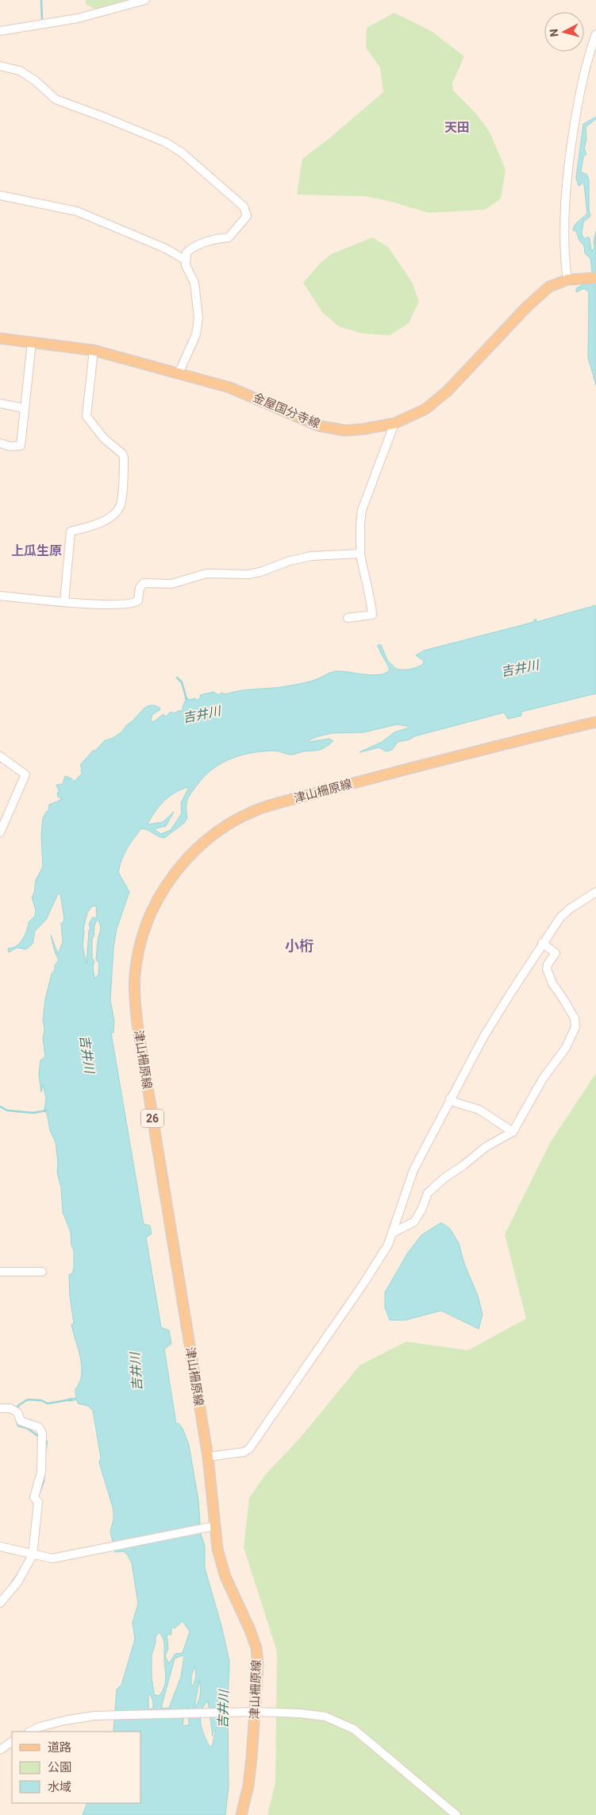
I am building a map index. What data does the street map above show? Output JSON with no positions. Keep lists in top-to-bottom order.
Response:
{
  "streets": {
    "main road": ["金屋国分寺線", "津山柵原線", "26"]
  },
  "districts": ["天田", "上瓜生原", "小桁"],
  "water": ["吉井川"],
  "legend": ["道路", "公園", "水域"],
  "north": "left"
}
